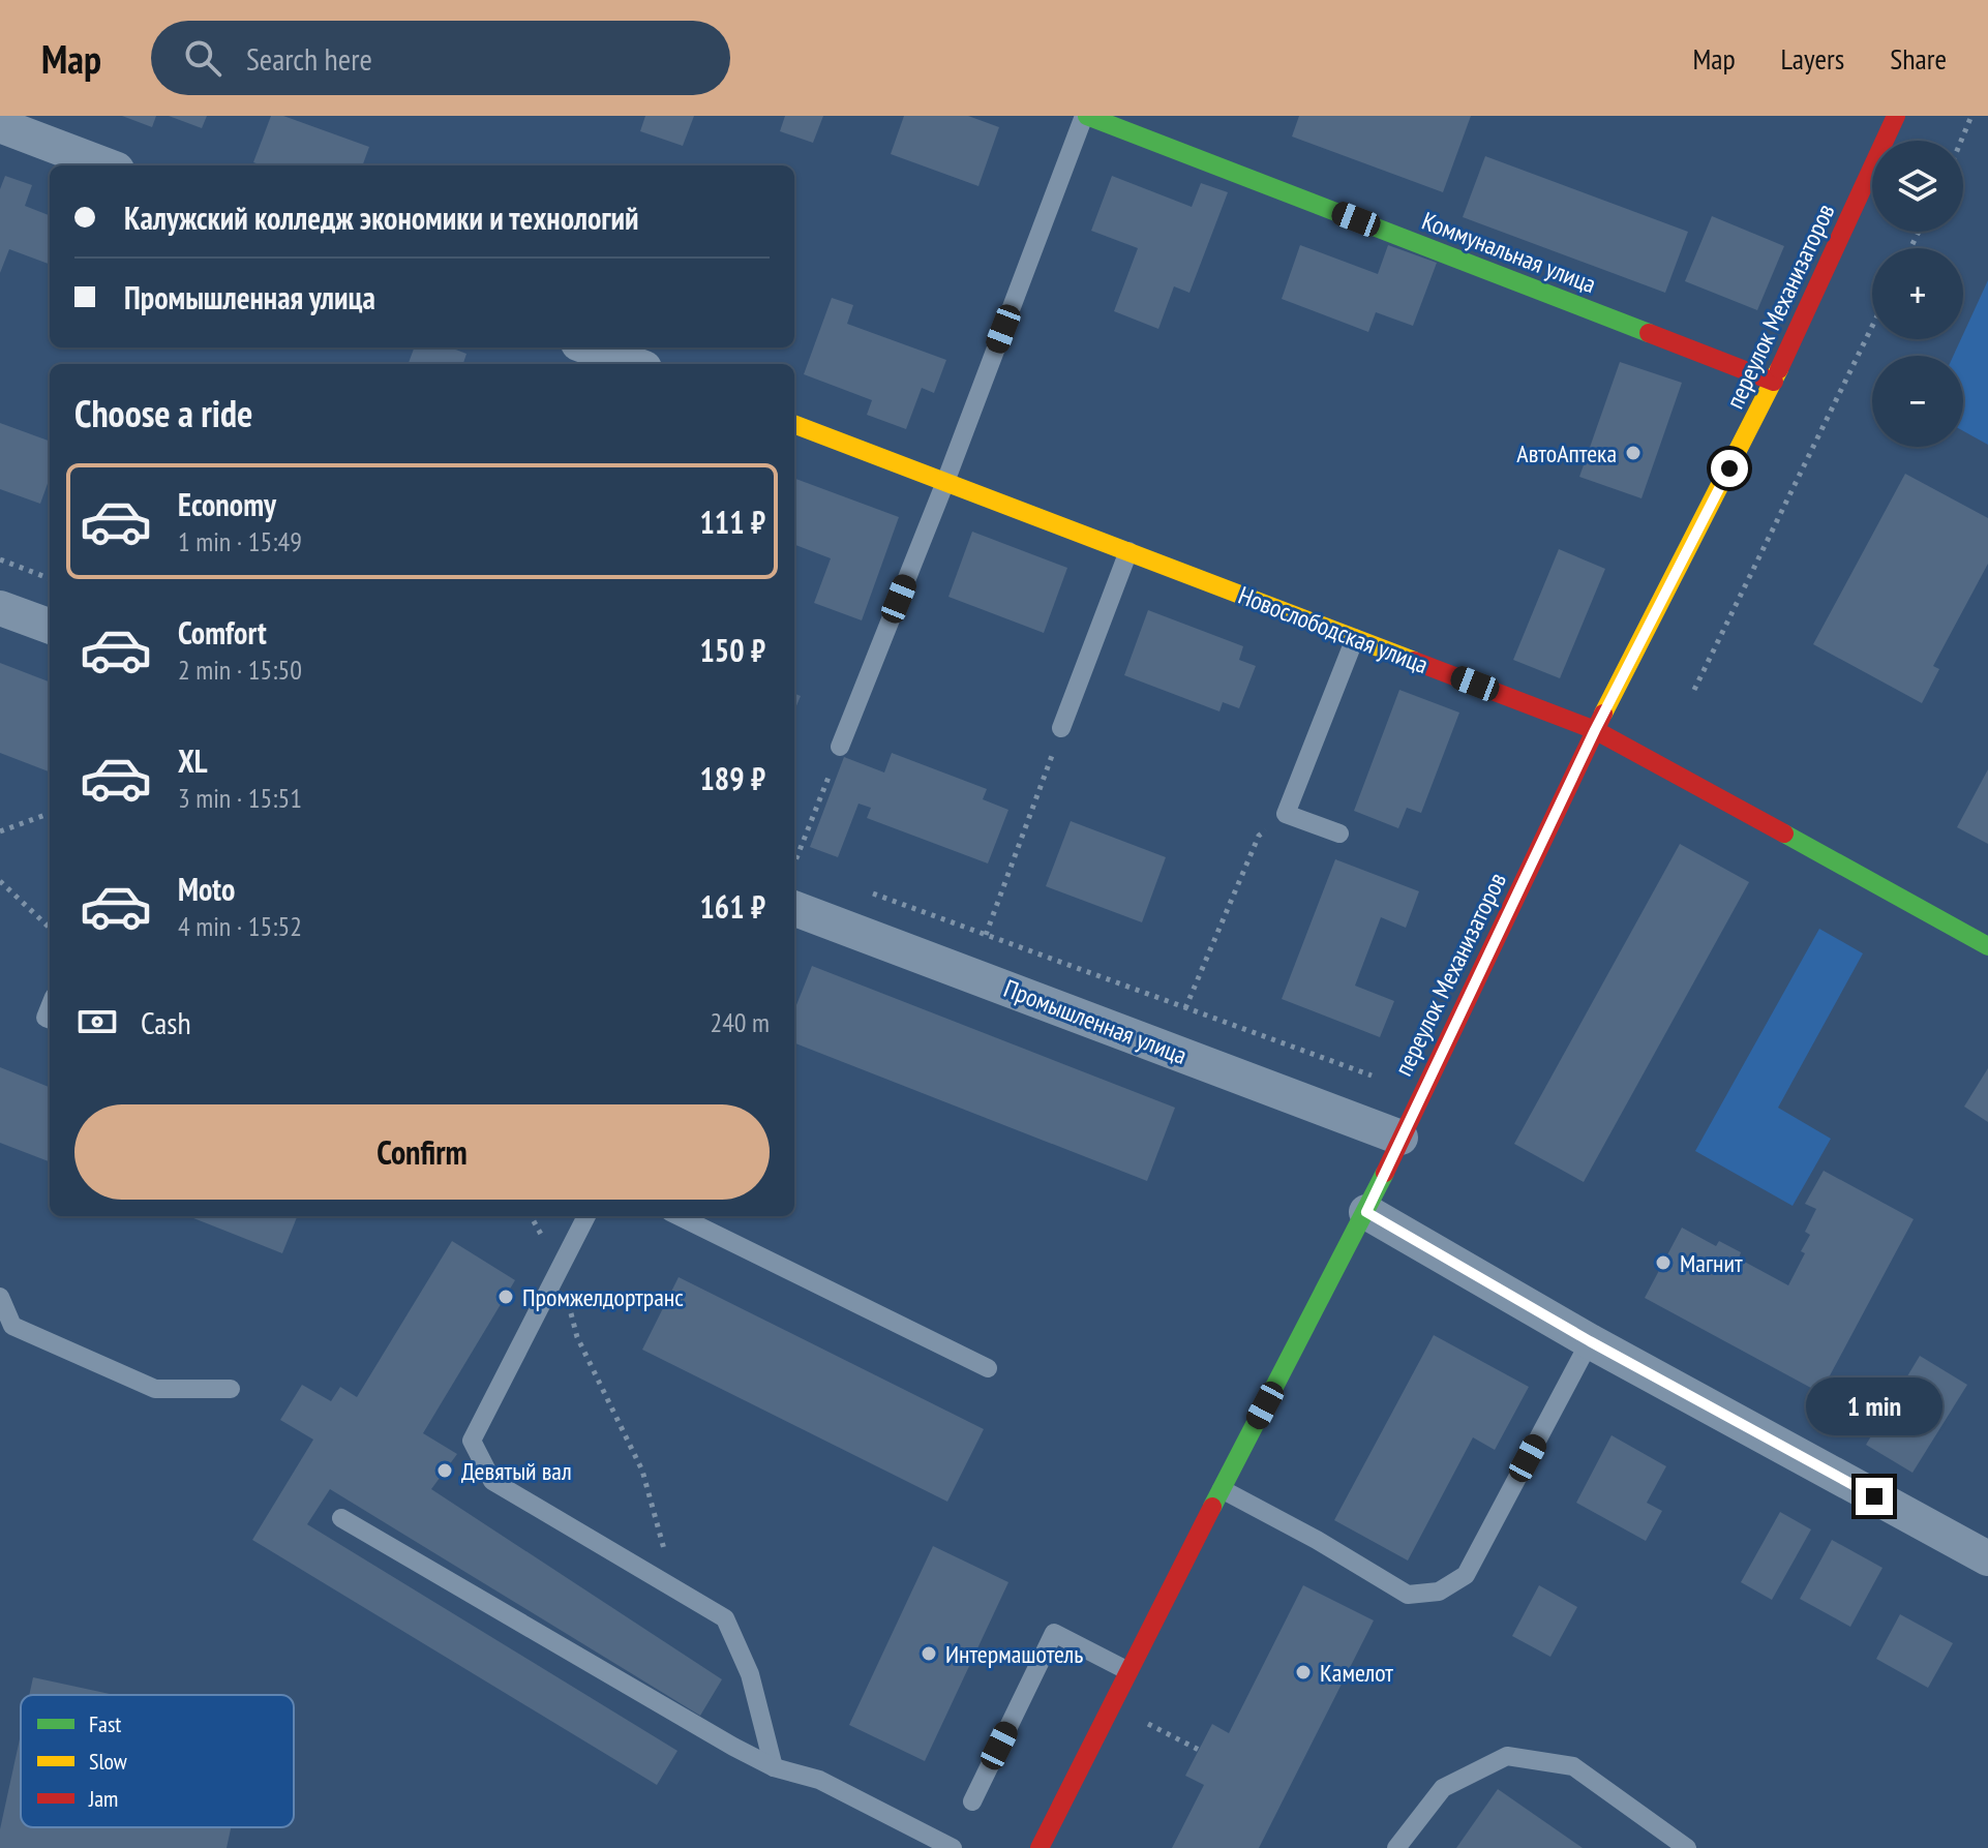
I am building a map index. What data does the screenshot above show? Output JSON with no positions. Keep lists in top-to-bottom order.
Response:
{
  "streets": {
    "street": [
      "Коммунальная улица",
      "переулок Механизаторов",
      "Новослободская улица",
      "Промышленная улица"
    ]
  },
  "crossings": [
    ["Коммунальная улица", "переулок Механизаторов"],
    ["переулок Механизаторов", "Новослободская улица"],
    ["переулок Механизаторов", "Промышленная улица"]
  ],
  "places": [
    "АвтоАптека",
    "Магнит",
    "Промжелдортранс",
    "Девятый вал",
    "Интермашотель",
    "Камелот"
  ],
  "legend": ["Fast", "Slow", "Jam"],
  "page": {
    "header": "Map",
    "search": "Search here",
    "nav": ["Map", "Layers", "Share"],
    "map_buttons": ["+", "−"],
    "banner": ["Калужский колледж экономики и технологий", "Промышленная улица"],
    "heading": "Choose a ride",
    "list": [
      {
        "name": "Economy",
        "note": "1 min · 15:49",
        "value": "111 ₽"
      },
      {
        "name": "Comfort",
        "note": "2 min · 15:50",
        "value": "150 ₽"
      },
      {
        "name": "XL",
        "note": "3 min · 15:51",
        "value": "189 ₽"
      },
      {
        "name": "Moto",
        "note": "4 min · 15:52",
        "value": "161 ₽"
      }
    ],
    "pay": ["Cash", "240 m"],
    "buttons": "Confirm",
    "bubble": "1 min"
  }
}
